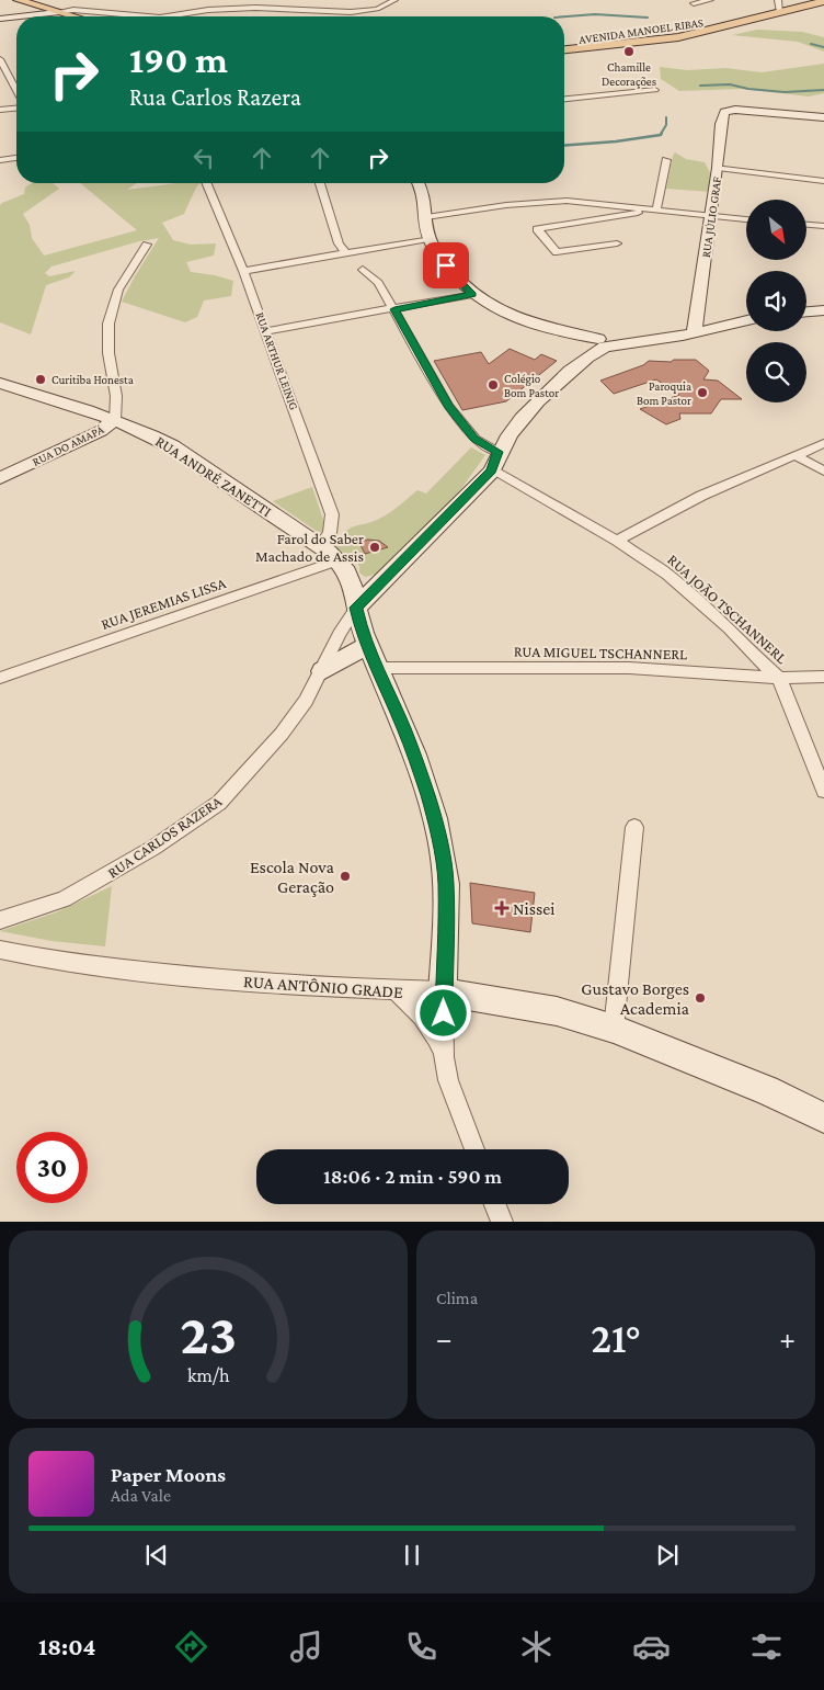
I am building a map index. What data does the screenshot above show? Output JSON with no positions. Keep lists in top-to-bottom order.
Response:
{
  "streets": {
    "main road": [
      "AVENIDA MANOEL RIBAS",
      "RUA DO AMAPÁ",
      "RUA ANDRÉ ZANETTI",
      "RUA CARLOS RAZERA",
      "RUA ANTÔNIO GRADE"
    ],
    "street": [
      "RUA JÚLIO GRAF",
      "RUA ARTHUR LEINIG",
      "RUA JEREMIAS LISSA",
      "RUA JOÃO TSCHANNERL",
      "RUA MIGUEL TSCHANNERL"
    ]
  },
  "crossings": [
    ["RUA ARTHUR LEINIG", "RUA ANDRÉ ZANETTI"],
    ["RUA DO AMAPÁ", "RUA ANDRÉ ZANETTI"],
    ["RUA ANDRÉ ZANETTI", "RUA JEREMIAS LISSA"],
    ["RUA ANDRÉ ZANETTI", "RUA CARLOS RAZERA"],
    ["RUA JOÃO TSCHANNERL", "RUA MIGUEL TSCHANNERL"],
    ["RUA JOÃO TSCHANNERL", "RUA CARLOS RAZERA"]
  ],
  "places": {
    "other": [
      "Chamille Decorações",
      "Curitiba Honesta",
      "Colégio Bom Pastor",
      "Paroquia Bom Pastor",
      "Farol do Saber Machado de Assis",
      "Escola Nova Geração",
      "Gustavo Borges Academia"
    ],
    "health": ["Nissei"]
  },
  "north": "bottom right",
  "page": {
    "turn": ["190 m", "Rua Carlos Razera"],
    "limit": "30",
    "trip": "18:06 · 2 min · 590 m",
    "tile": "Clima",
    "heat": ["−", "21°", "+"],
    "song": ["Paper Moons", "Ada Vale"],
    "tabs": "18:04",
    "gauge": ["23", "km/h"]
  }
}
